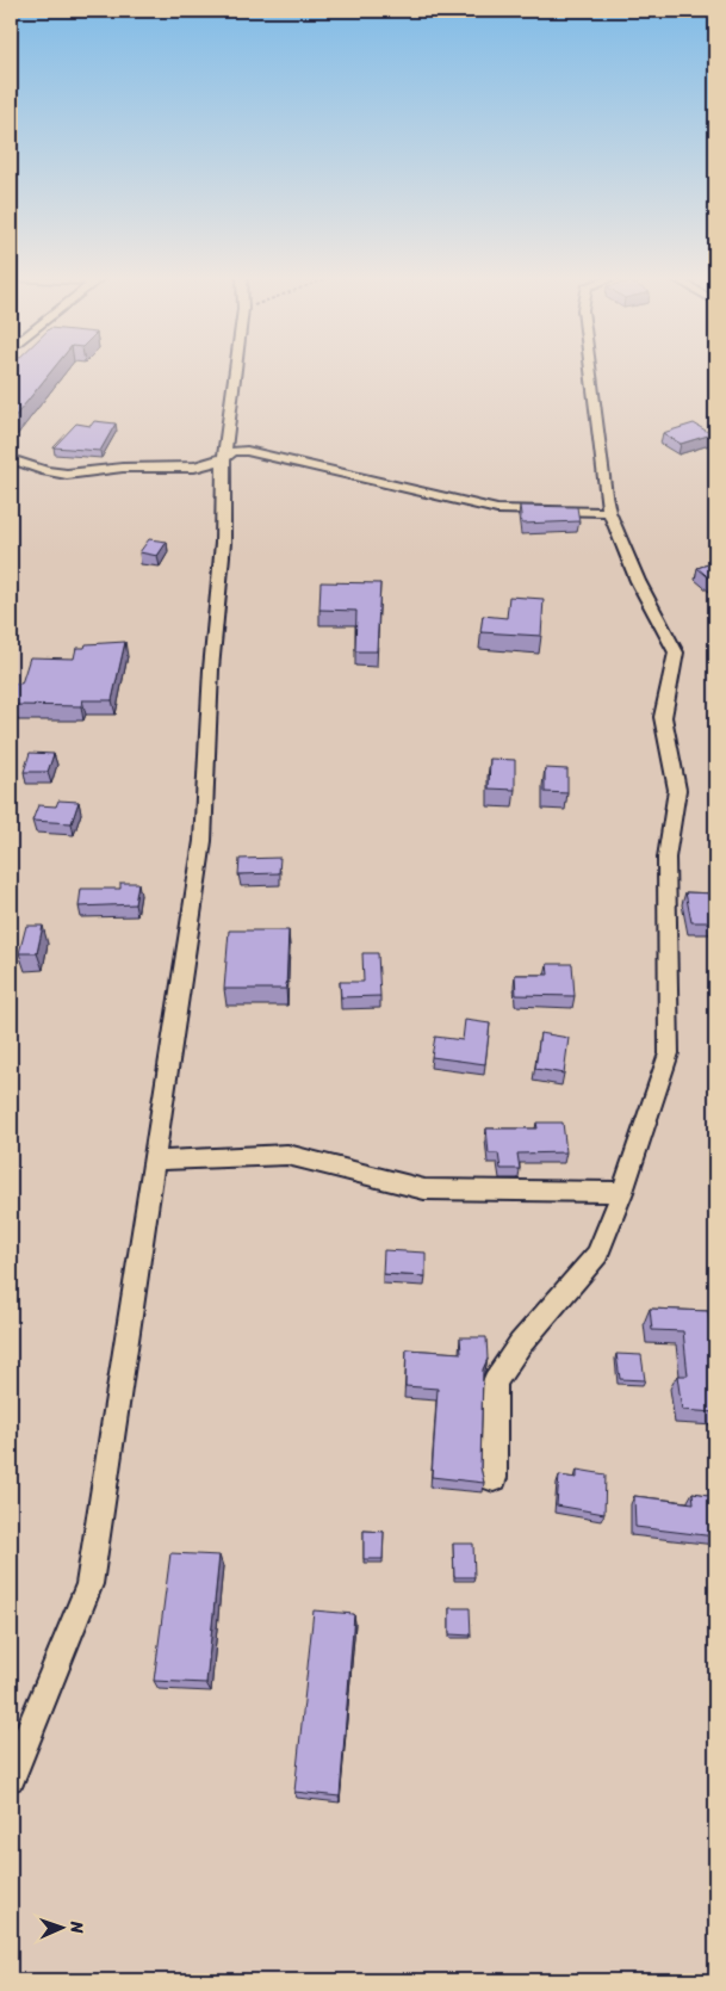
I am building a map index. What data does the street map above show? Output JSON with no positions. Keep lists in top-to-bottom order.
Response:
{
  "north": "right"
}
